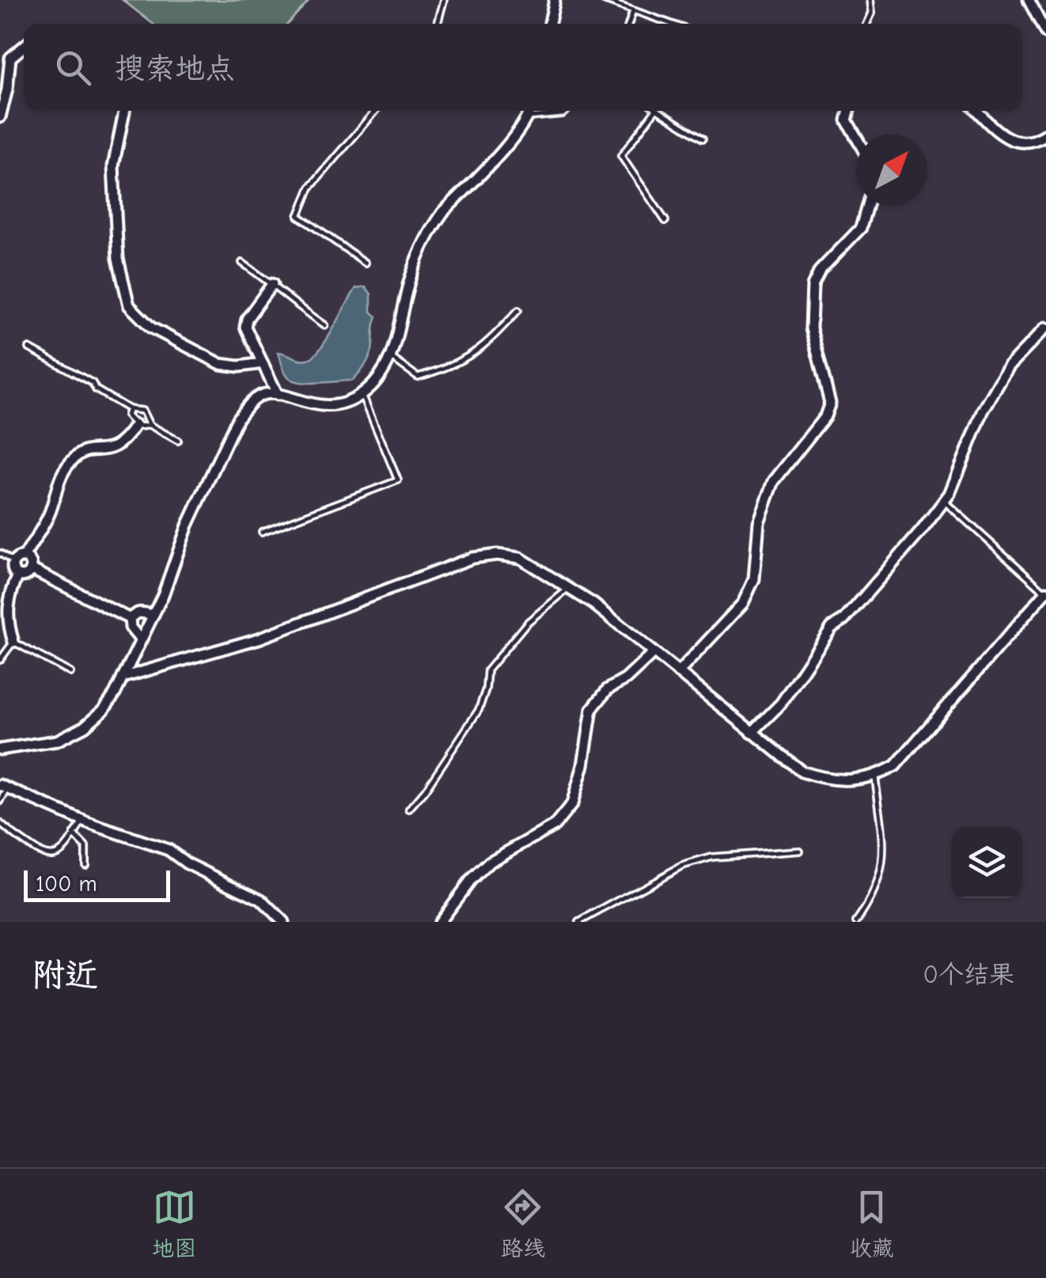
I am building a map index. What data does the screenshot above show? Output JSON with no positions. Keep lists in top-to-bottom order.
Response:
{
  "scale_bar": "100 m",
  "north": "top right",
  "page": {
    "search": "搜索地点",
    "scale": "100 m",
    "heading": ["附近", "0个结果"],
    "nav": ["地图", "路线", "收藏"]
  }
}
